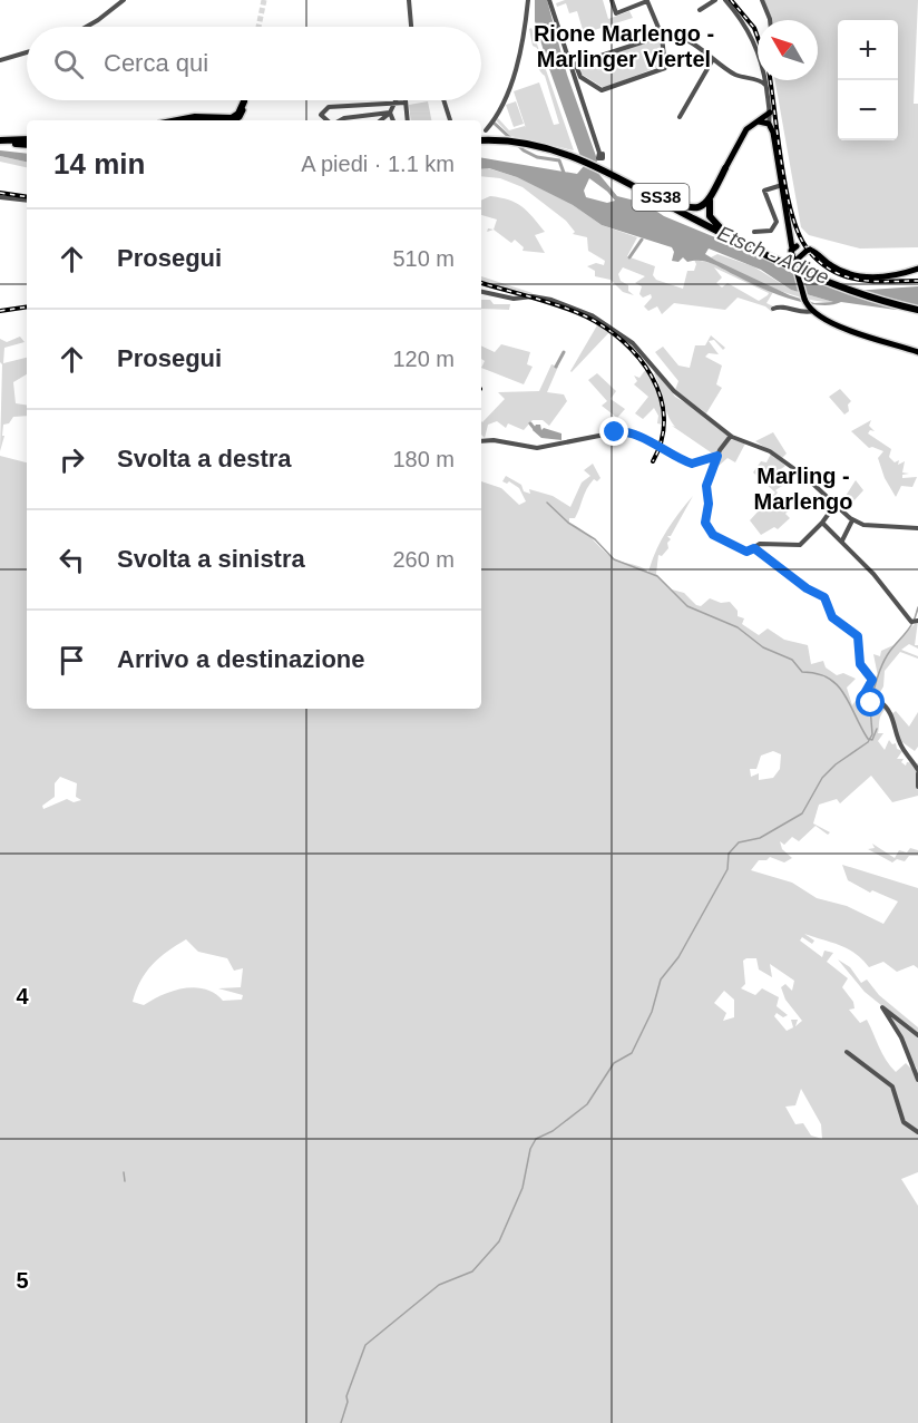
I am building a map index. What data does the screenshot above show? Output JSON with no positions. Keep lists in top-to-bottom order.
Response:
{
  "streets": {
    "highway": ["SS38"]
  },
  "districts": ["Rione Marlengo - Marlinger Viertel", "Marling - Marlengo"],
  "water": ["Etsch - Adige"],
  "north": "top left",
  "page": {
    "map_buttons": ["+", "−"],
    "search": "Cerca qui",
    "heading": ["14 min", "A piedi · 1.1 km"],
    "list": [
      ["Prosegui", "510 m"],
      ["Prosegui", "120 m"],
      ["Svolta a destra", "180 m"],
      ["Svolta a sinistra", "260 m"],
      "Arrivo a destinazione"
    ]
  },
  "grid": {
    "rows": ["4", "5"]
  }
}
